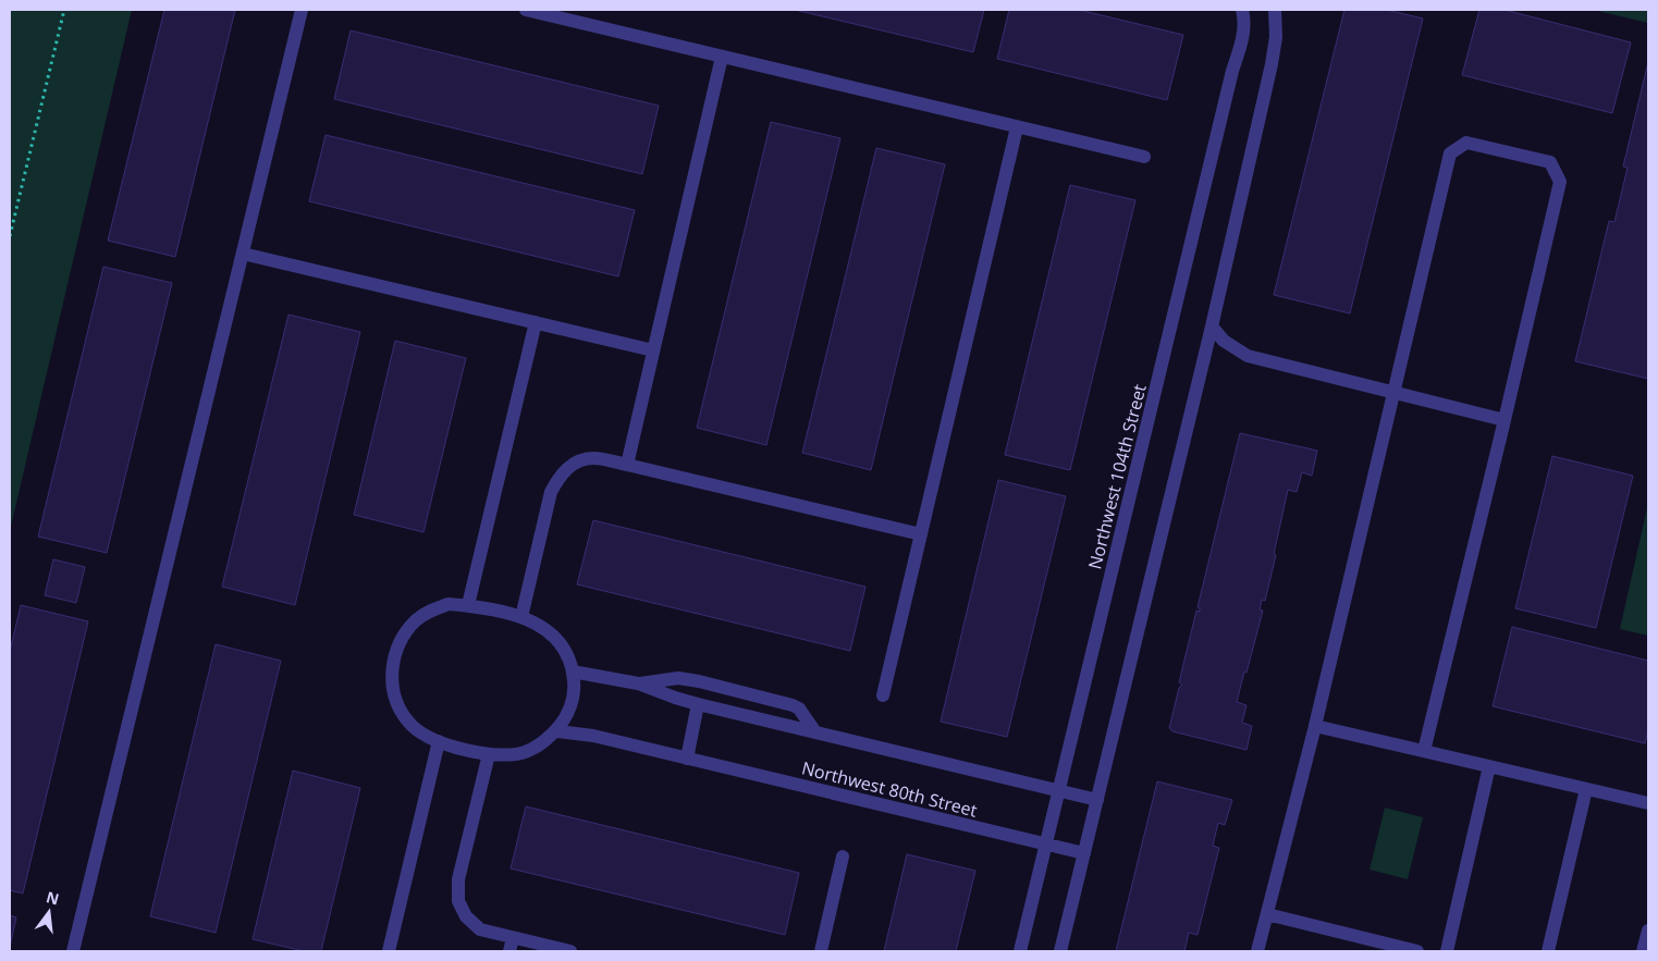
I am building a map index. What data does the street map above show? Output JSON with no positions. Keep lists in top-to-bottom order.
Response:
{
  "streets": {
    "street": ["Northwest 104th Street", "Northwest 80th Street"]
  },
  "crossings": [
    ["Northwest 104th Street", "Northwest 80th Street"]
  ],
  "north": "top"
}
